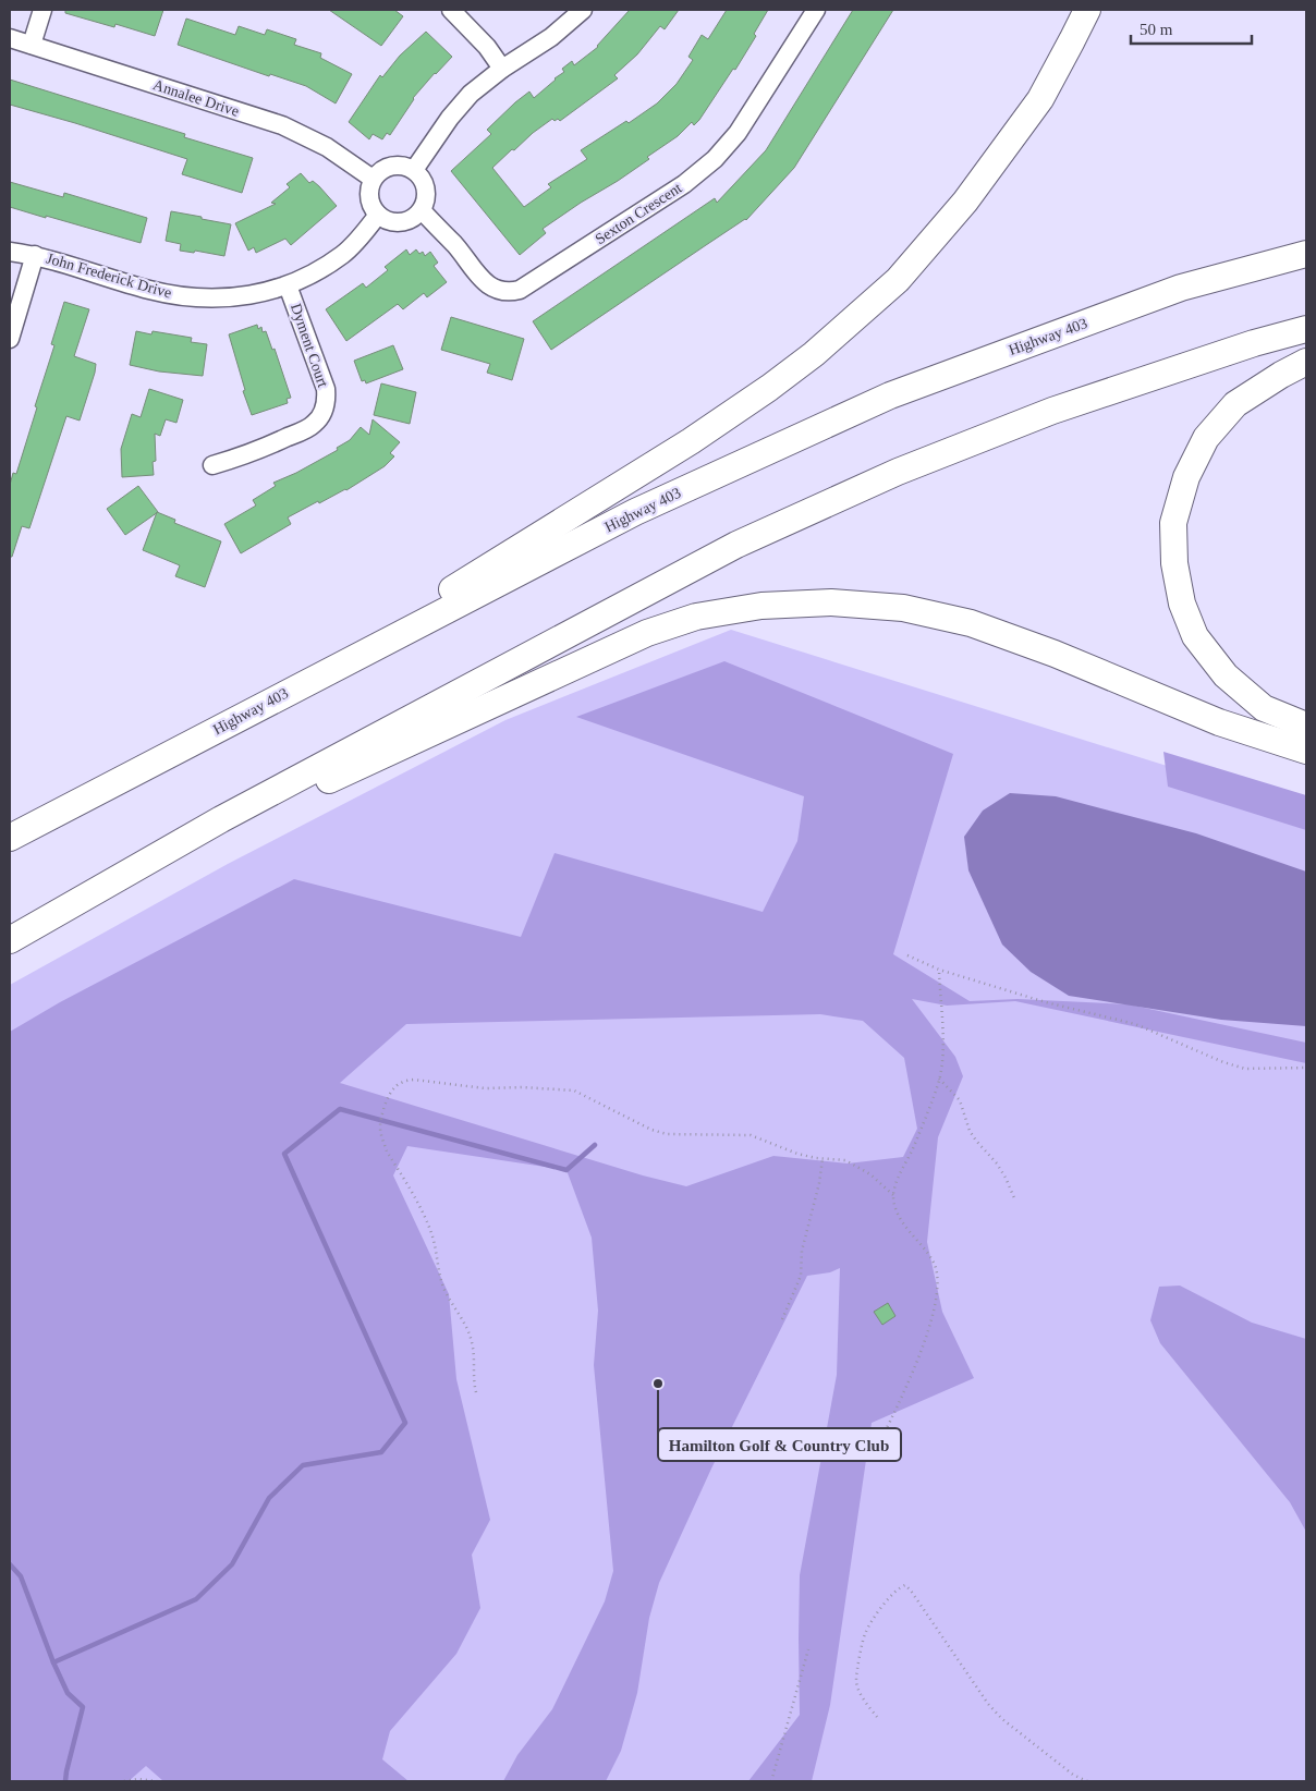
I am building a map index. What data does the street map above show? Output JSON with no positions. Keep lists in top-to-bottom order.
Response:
{
  "streets": {
    "highway": ["Highway 403"],
    "street": [
      "Annalee Drive",
      "Sexton Crescent",
      "John Frederick Drive",
      "Dyment Court"
    ]
  },
  "crossings": [
    ["Annalee Drive", "Sexton Crescent"],
    ["Annalee Drive", "John Frederick Drive"],
    ["Sexton Crescent", "John Frederick Drive"],
    ["John Frederick Drive", "Dyment Court"]
  ],
  "places": ["Hamilton Golf & Country Club"],
  "scale_bar": "50 m"
}
